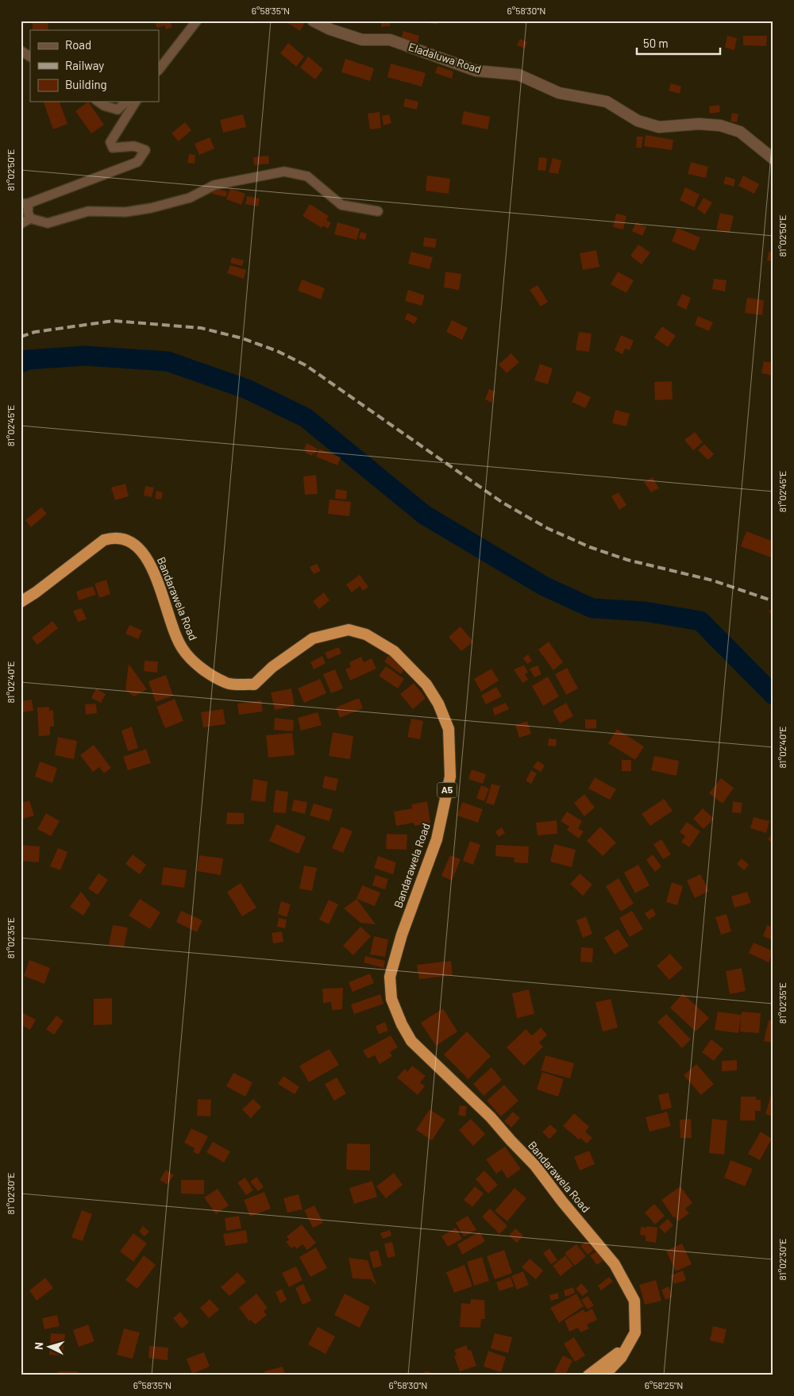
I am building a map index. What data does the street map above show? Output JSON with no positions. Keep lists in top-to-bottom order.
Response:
{
  "streets": {
    "highway": ["Bandarawela Road", "A5"],
    "street": ["Eladaluwa Road"]
  },
  "crossings": [
    ["Bandarawela Road", "A5"]
  ],
  "legend": ["Road", "Railway", "Building"],
  "scale_bar": "50 m",
  "north": "left",
  "coordinates": [
    "6°58'35\"N",
    "6°58'30\"N",
    "81°02'50\"E",
    "81°02'45\"E",
    "81°02'40\"E",
    "81°02'35\"E",
    "81°02'30\"E",
    "6°58'25\"N"
  ]
}
